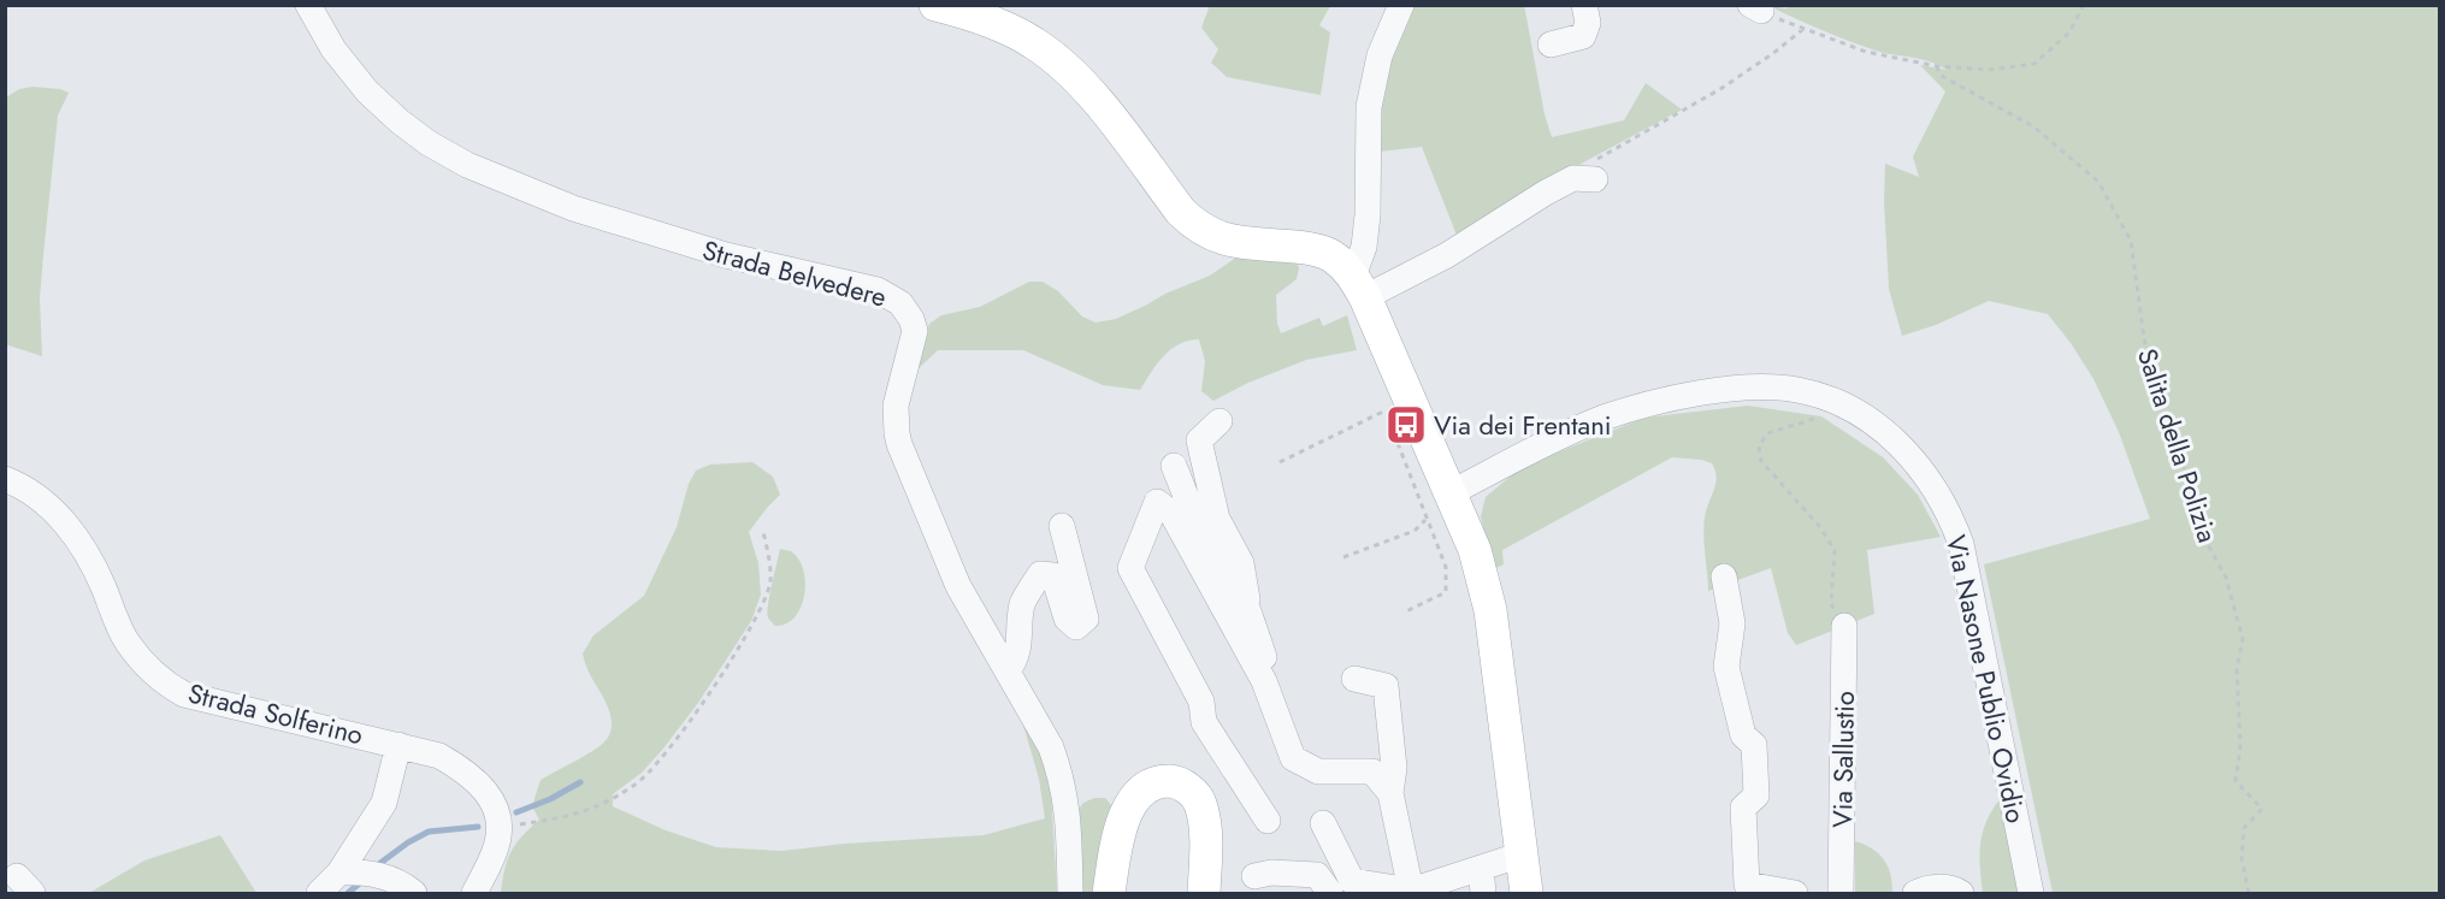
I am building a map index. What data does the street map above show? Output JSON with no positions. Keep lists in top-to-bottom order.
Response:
{
  "streets": {
    "street": [
      "Strada Belvedere",
      "Via Nasone Publio Ovidio",
      "Strada Solferino",
      "Via Sallustio"
    ],
    "path": ["Salita della Polizia"]
  },
  "places": {
    "bus stop": ["Via dei Frentani"]
  }
}
